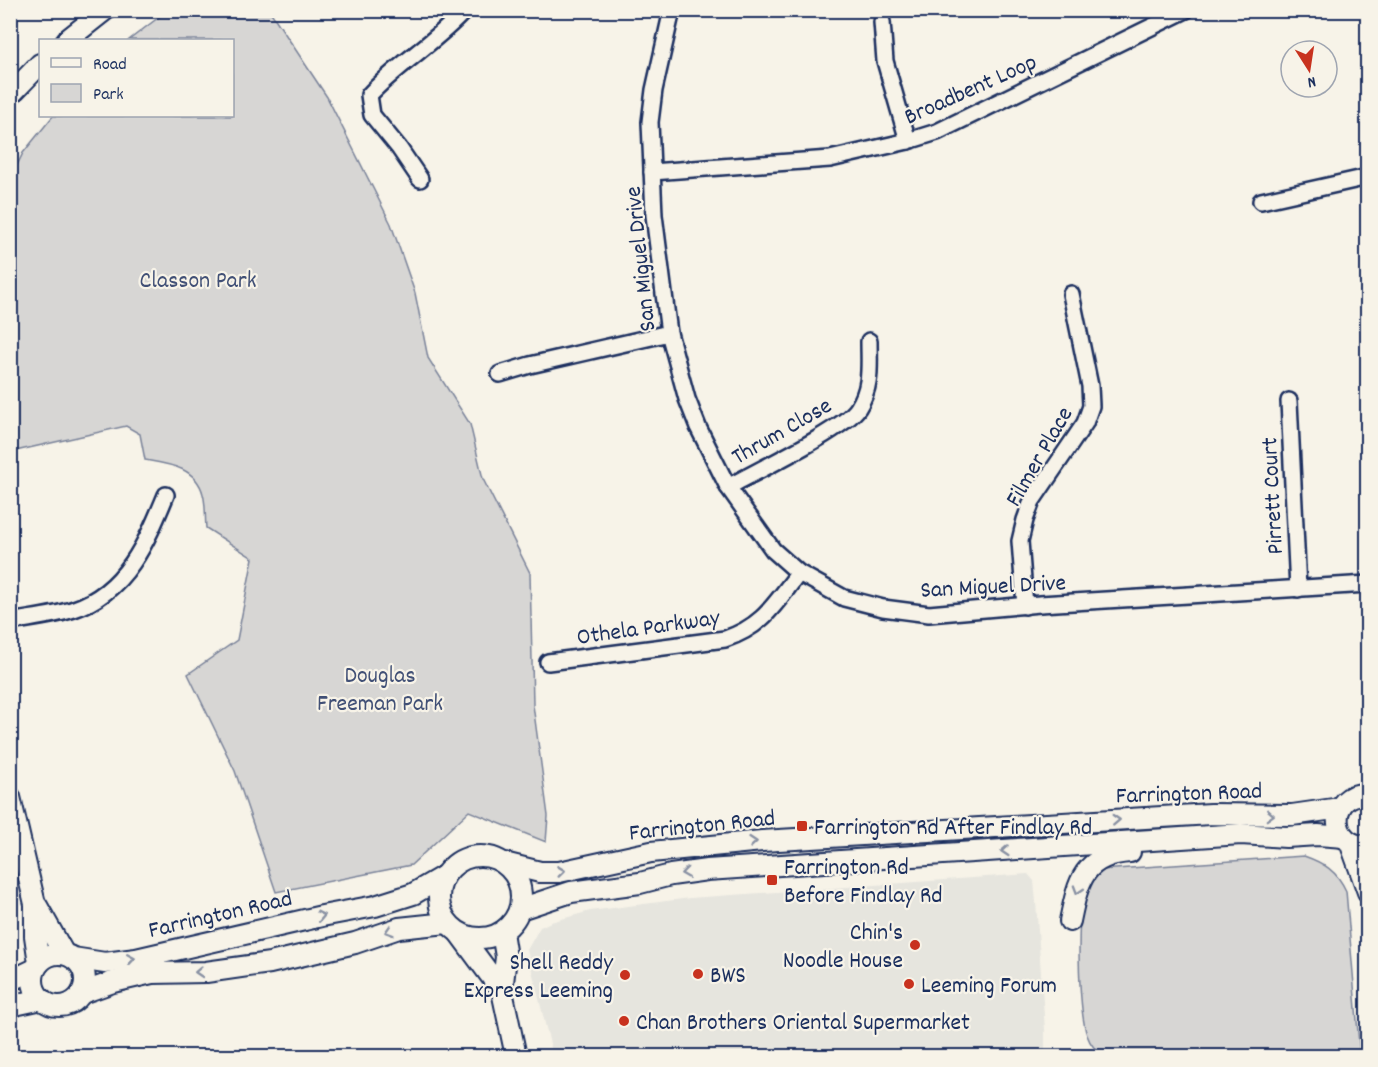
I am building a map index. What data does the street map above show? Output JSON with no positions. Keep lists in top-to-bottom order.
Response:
{
  "streets": {
    "main road": ["Farrington Road"],
    "street": [
      "Broadbent Loop",
      "San Miguel Drive",
      "Thrum Close",
      "Filmer Place",
      "Pirrett Court",
      "Othela Parkway"
    ]
  },
  "crossings": [
    ["Broadbent Loop", "San Miguel Drive"],
    ["San Miguel Drive", "Thrum Close"],
    ["San Miguel Drive", "Filmer Place"],
    ["San Miguel Drive", "Pirrett Court"],
    ["San Miguel Drive", "Othela Parkway"]
  ],
  "parks": ["Classon Park", "Douglas Freeman Park"],
  "places": {
    "transit": ["Farrington Rd After Findlay Rd", "Farrington Rd Before Findlay Rd"],
    "other": [
      "Chin's Noodle House",
      "BWS",
      "Shell Reddy Express Leeming",
      "Leeming Forum",
      "Chan Brothers Oriental Supermarket"
    ]
  },
  "legend": ["Road", "Park"],
  "north": "bottom"
}
